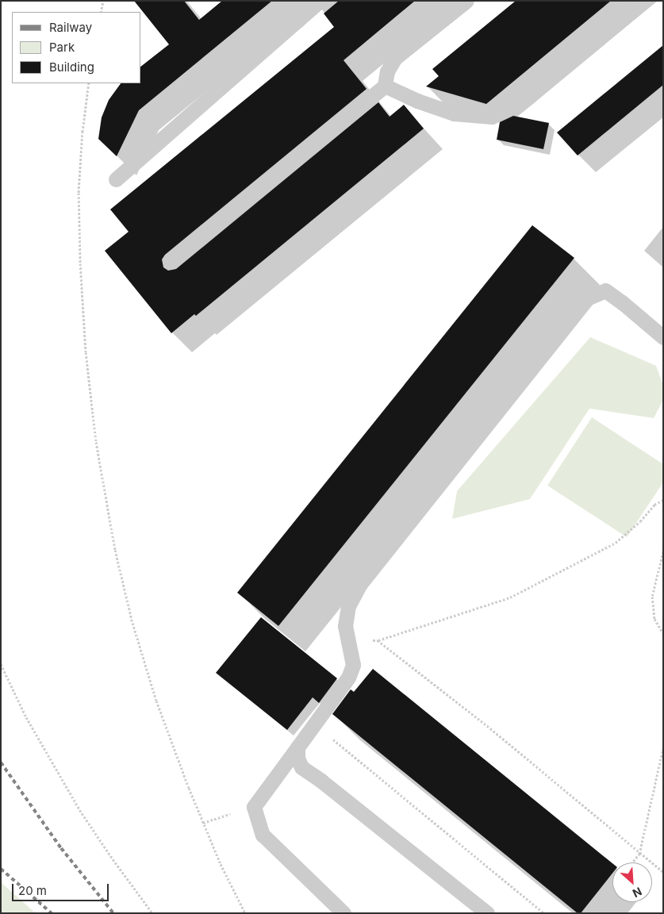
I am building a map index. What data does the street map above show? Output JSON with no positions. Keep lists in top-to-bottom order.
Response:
{
  "legend": ["Railway", "Park", "Building"],
  "scale_bar": "20 m",
  "north": "bottom right"
}
